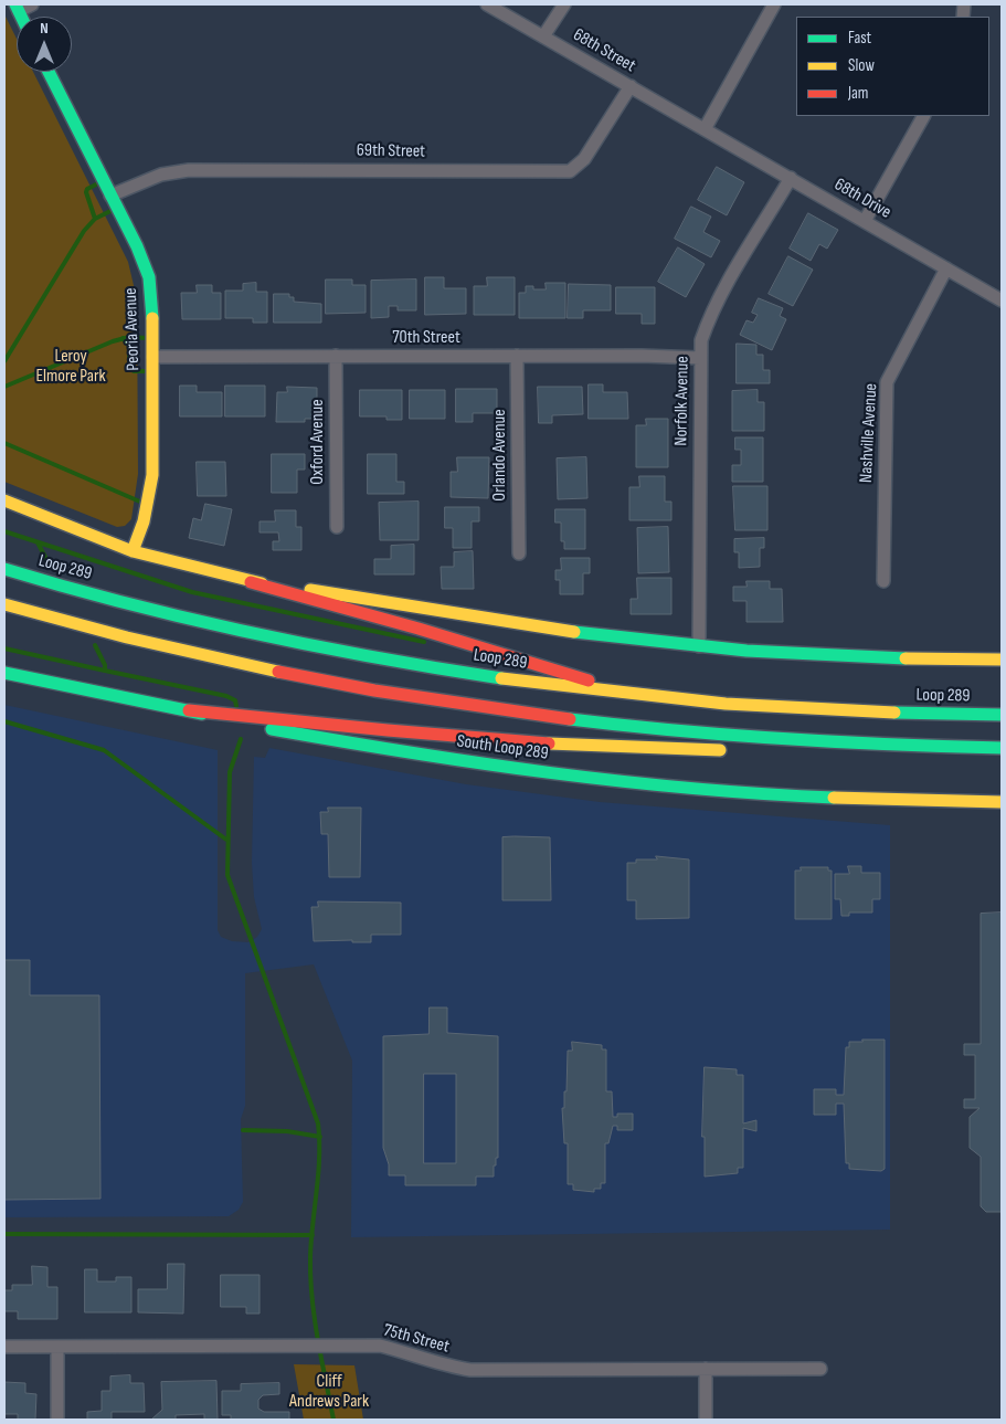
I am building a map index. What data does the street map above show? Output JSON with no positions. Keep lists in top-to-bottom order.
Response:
{
  "streets": {
    "main road": ["Peoria Avenue", "Loop 289", "South Loop 289"],
    "street": [
      "68th Street",
      "69th Street",
      "68th Drive",
      "70th Street",
      "Norfolk Avenue",
      "Nashville Avenue",
      "Oxford Avenue",
      "Orlando Avenue",
      "75th Street"
    ]
  },
  "crossings": [
    ["68th Street", "69th Street"],
    ["68th Street", "68th Drive"],
    ["69th Street", "Peoria Avenue"],
    ["68th Drive", "Norfolk Avenue"],
    ["68th Drive", "Nashville Avenue"],
    ["Peoria Avenue", "70th Street"],
    ["70th Street", "Norfolk Avenue"],
    ["70th Street", "Oxford Avenue"],
    ["70th Street", "Orlando Avenue"]
  ],
  "parks": ["Leroy Elmore Park", "Cliff Andrews Park"],
  "legend": ["Fast", "Slow", "Jam"],
  "north": "top"
}
